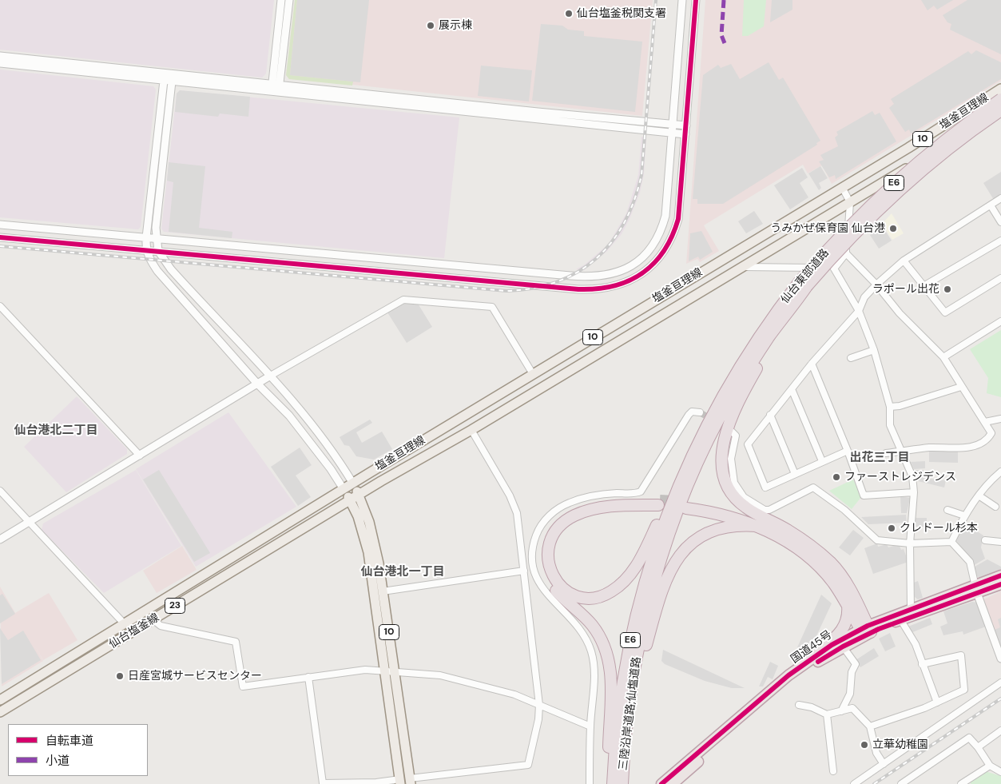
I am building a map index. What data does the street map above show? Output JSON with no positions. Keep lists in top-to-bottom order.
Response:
{
  "streets": {
    "highway": [
      "E6",
      "仙台東部道路",
      "国道45号",
      "三陸沿岸道路;仙塩道路"
    ],
    "main road": [
      "塩釜亘理線",
      "10",
      "23",
      "仙台塩釜線"
    ]
  },
  "crossings": [
    ["塩釜亘理線", "10"],
    ["塩釜亘理線", "仙台東部道路"],
    ["塩釜亘理線", "仙台塩釜線"],
    ["10", "仙台塩釜線"],
    ["仙台東部道路", "三陸沿岸道路;仙塩道路"]
  ],
  "districts": ["仙台港北二丁目", "出花三丁目", "仙台港北一丁目"],
  "places": [
    "仙台塩釜税関支署",
    "展示棟",
    "うみかぜ保育園 仙台港",
    "ラポール出花",
    "ファーストレジデンス",
    "クレドール杉本",
    "日産宮城サービスセンター",
    "立華幼稚園"
  ],
  "legend": ["自転車道", "小道"]
}
